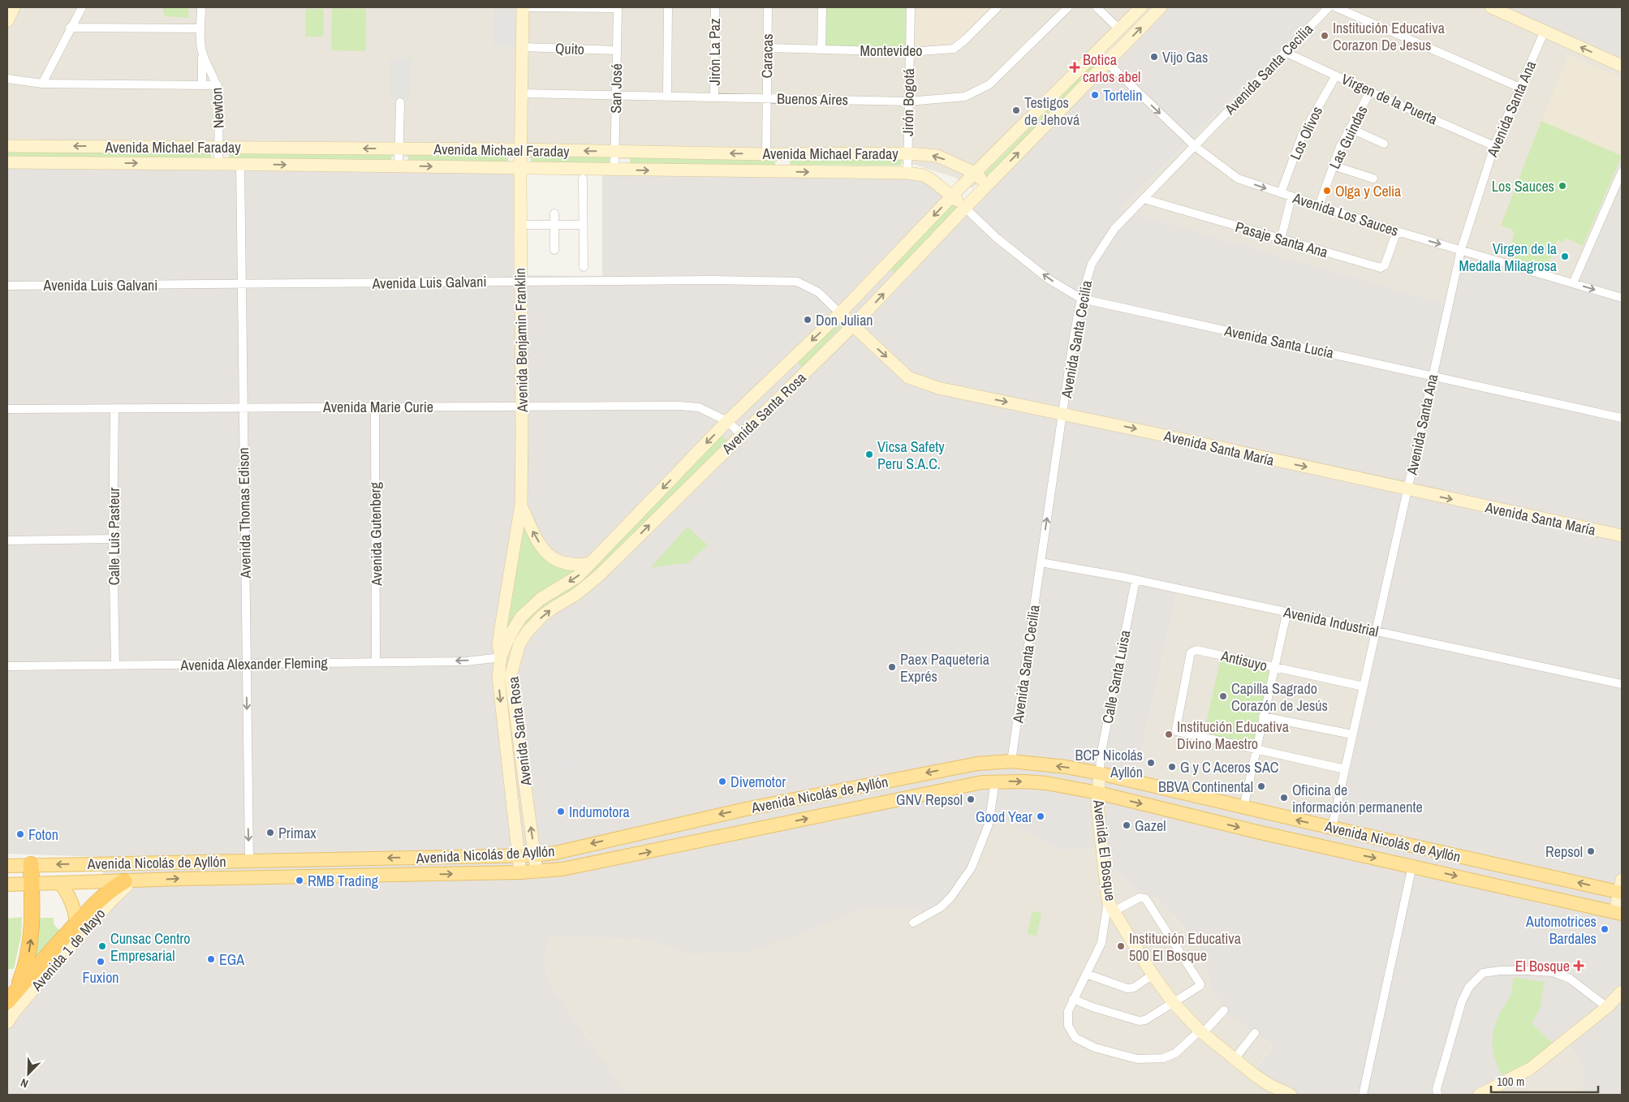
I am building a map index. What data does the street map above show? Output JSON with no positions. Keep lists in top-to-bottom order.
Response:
{
  "streets": {
    "main road": ["Avenida Nicolás de Ayllón"],
    "street": [
      "Quito",
      "Montevideo",
      "Jirón La Paz",
      "Caracas",
      "Avenida Santa Cecilia",
      "San José",
      "Buenos Aires",
      "Virgen de la Puerta",
      "Jirón Bogotá",
      "Newton",
      "Avenida Santa Ana",
      "Los Olivos",
      "Las Guindas",
      "Avenida Michael Faraday",
      "Avenida Los Sauces",
      "Pasaje Santa Ana",
      "Avenida Luis Galvani",
      "Avenida Benjamin Franklin",
      "Avenida Santa Lucía",
      "Avenida Marie Curie",
      "Avenida Santa Rosa",
      "Avenida Santa María",
      "Avenida Thomas Edison",
      "Avenida Gutenberg",
      "Calle Luis Pasteur",
      "Avenida Industrial",
      "Antisuyo",
      "Avenida Alexander Fleming",
      "Calle Santa Luisa",
      "Avenida El Bosque",
      "Avenida 1 de Mayo"
    ]
  },
  "crossings": [
    ["Quito", "San José"],
    ["Quito", "Avenida Benjamin Franklin"],
    ["Montevideo", "Caracas"],
    ["Montevideo", "Jirón Bogotá"],
    ["Jirón La Paz", "Buenos Aires"],
    ["Caracas", "Buenos Aires"],
    ["Caracas", "Avenida Michael Faraday"],
    ["Avenida Santa Cecilia", "Virgen de la Puerta"],
    ["Avenida Santa Cecilia", "Avenida Los Sauces"],
    ["Avenida Santa Cecilia", "Pasaje Santa Ana"],
    ["Avenida Santa Cecilia", "Avenida Santa Lucía"],
    ["Avenida Santa Cecilia", "Avenida Santa María"],
    ["Avenida Santa Cecilia", "Avenida Industrial"],
    ["Avenida Santa Cecilia", "Avenida Nicolás de Ayllón"],
    ["San José", "Buenos Aires"],
    ["San José", "Avenida Michael Faraday"],
    ["Buenos Aires", "Jirón Bogotá"],
    ["Buenos Aires", "Avenida Benjamin Franklin"],
    ["Virgen de la Puerta", "Avenida Santa Ana"],
    ["Virgen de la Puerta", "Los Olivos"],
    ["Virgen de la Puerta", "Las Guindas"],
    ["Jirón Bogotá", "Avenida Michael Faraday"],
    ["Newton", "Avenida Michael Faraday"],
    ["Avenida Santa Ana", "Avenida Los Sauces"],
    ["Avenida Santa Ana", "Avenida Santa Lucía"],
    ["Avenida Santa Ana", "Avenida Santa María"],
    ["Avenida Santa Ana", "Avenida Industrial"],
    ["Avenida Santa Ana", "Antisuyo"],
    ["Avenida Santa Ana", "Avenida Nicolás de Ayllón"],
    ["Los Olivos", "Avenida Los Sauces"],
    ["Las Guindas", "Avenida Los Sauces"],
    ["Avenida Michael Faraday", "Avenida Benjamin Franklin"],
    ["Avenida Michael Faraday", "Avenida Santa Lucía"],
    ["Avenida Michael Faraday", "Avenida Santa Rosa"],
    ["Avenida Michael Faraday", "Avenida Thomas Edison"],
    ["Avenida Los Sauces", "Pasaje Santa Ana"],
    ["Avenida Los Sauces", "Avenida Santa Rosa"],
    ["Avenida Luis Galvani", "Avenida Benjamin Franklin"],
    ["Avenida Luis Galvani", "Avenida Santa Rosa"],
    ["Avenida Luis Galvani", "Avenida Santa María"],
    ["Avenida Luis Galvani", "Avenida Thomas Edison"],
    ["Avenida Benjamin Franklin", "Avenida Marie Curie"],
    ["Avenida Benjamin Franklin", "Avenida Santa Rosa"],
    ["Avenida Benjamin Franklin", "Avenida Alexander Fleming"],
    ["Avenida Santa Lucía", "Avenida Santa Rosa"],
    ["Avenida Marie Curie", "Avenida Santa Rosa"],
    ["Avenida Marie Curie", "Avenida Thomas Edison"],
    ["Avenida Marie Curie", "Avenida Gutenberg"],
    ["Avenida Marie Curie", "Calle Luis Pasteur"],
    ["Avenida Santa Rosa", "Avenida Santa María"],
    ["Avenida Santa Rosa", "Avenida Alexander Fleming"],
    ["Avenida Santa Rosa", "Avenida Nicolás de Ayllón"],
    ["Avenida Thomas Edison", "Avenida Alexander Fleming"],
    ["Avenida Thomas Edison", "Avenida Nicolás de Ayllón"],
    ["Avenida Gutenberg", "Avenida Alexander Fleming"],
    ["Calle Luis Pasteur", "Avenida Alexander Fleming"],
    ["Avenida Industrial", "Calle Santa Luisa"],
    ["Calle Santa Luisa", "Avenida Nicolás de Ayllón"],
    ["Calle Santa Luisa", "Avenida El Bosque"],
    ["Avenida Nicolás de Ayllón", "Avenida El Bosque"],
    ["Avenida Nicolás de Ayllón", "Avenida 1 de Mayo"]
  ],
  "one_way": ["Avenida Los Sauces", "Avenida Santa María"],
  "places": {
    "other": [
      "Institución Educativa Corazon De Jesus",
      "Vijo Gas",
      "Tortelin",
      "Testigos de Jehová",
      "Los Sauces",
      "Olga y Celia",
      "Virgen de la Medalla Milagrosa",
      "Don Julian",
      "Vicsa Safety Peru S.A.C.",
      "Paex Paqueteria Exprés",
      "Capilla Sagrado Corazón de Jesús",
      "Institución Educativa Divino Maestro",
      "BCP Nicolás Ayllón",
      "G y C Aceros SAC",
      "Divemotor",
      "BBVA Continental",
      "Oficina de información permanente",
      "GNV Repsol",
      "Indumotora",
      "Good Year",
      "Gazel",
      "Primax",
      "Foton",
      "Repsol",
      "RMB Trading",
      "Automotrices Bardales",
      "Cunsac Centro Empresarial",
      "Institución Educativa 500 El Bosque",
      "EGA",
      "Fuxion"
    ],
    "health": ["Botica carlos abel", "El Bosque"]
  },
  "scale_bar": "100 m",
  "north": "bottom left"
}
